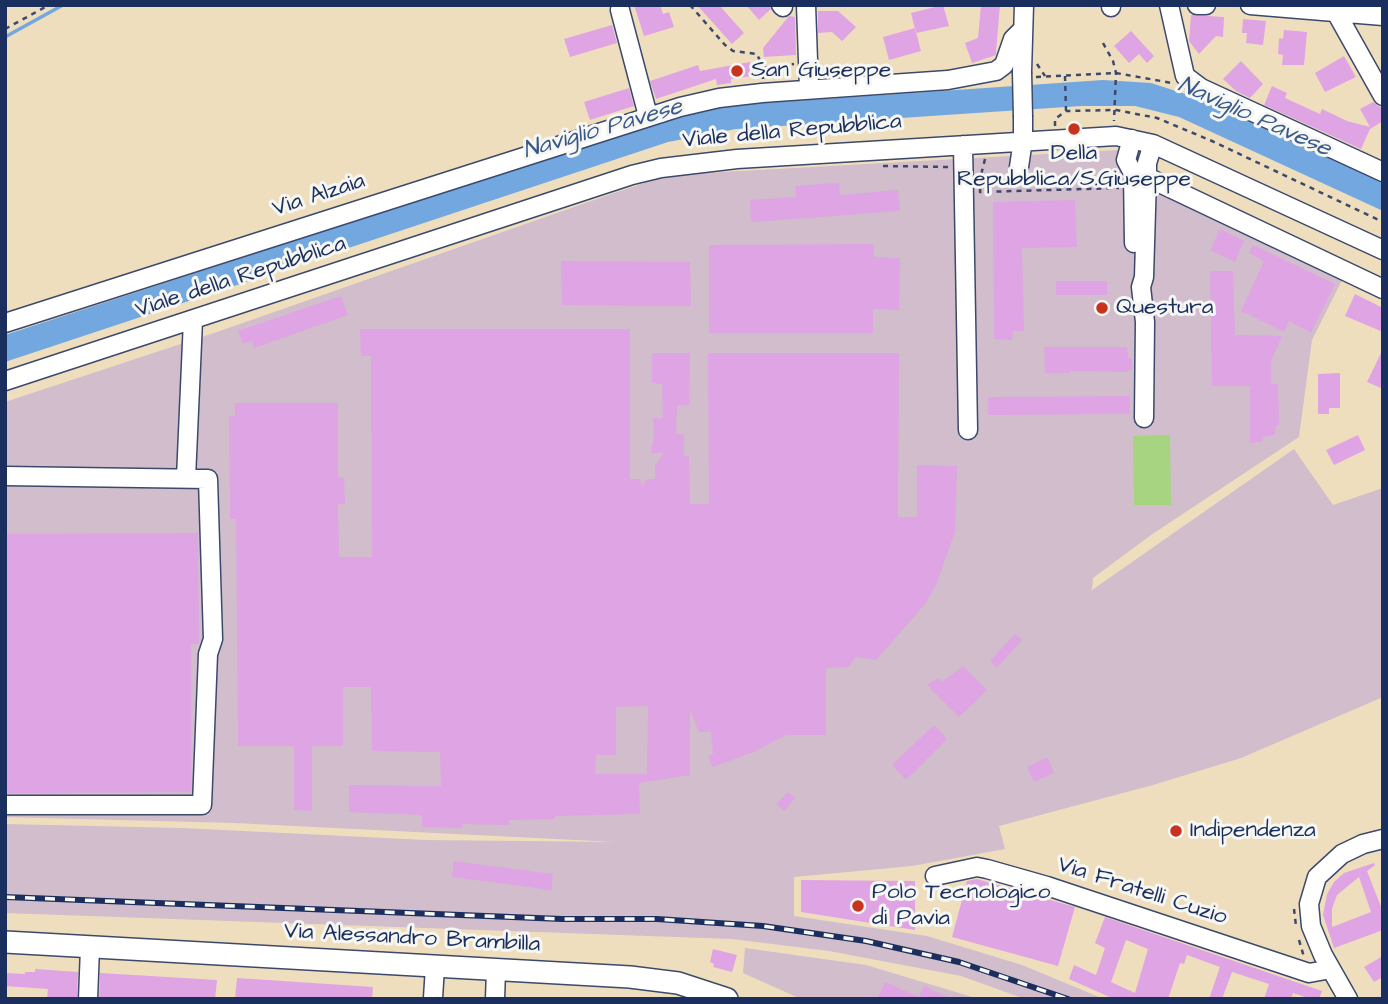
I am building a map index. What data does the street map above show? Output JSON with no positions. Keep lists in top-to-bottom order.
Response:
{
  "streets": {
    "main road": ["Via Alessandro Brambilla"],
    "street": ["Viale della Repubblica", "Via Alzaia", "Via Fratelli Cuzio"]
  },
  "water": ["Naviglio Pavese"],
  "places": [
    "San Giuseppe",
    "Della Repubblica/S.Giuseppe",
    "Questura",
    "Indipendenza",
    "Polo Tecnologico di Pavia"
  ]
}
